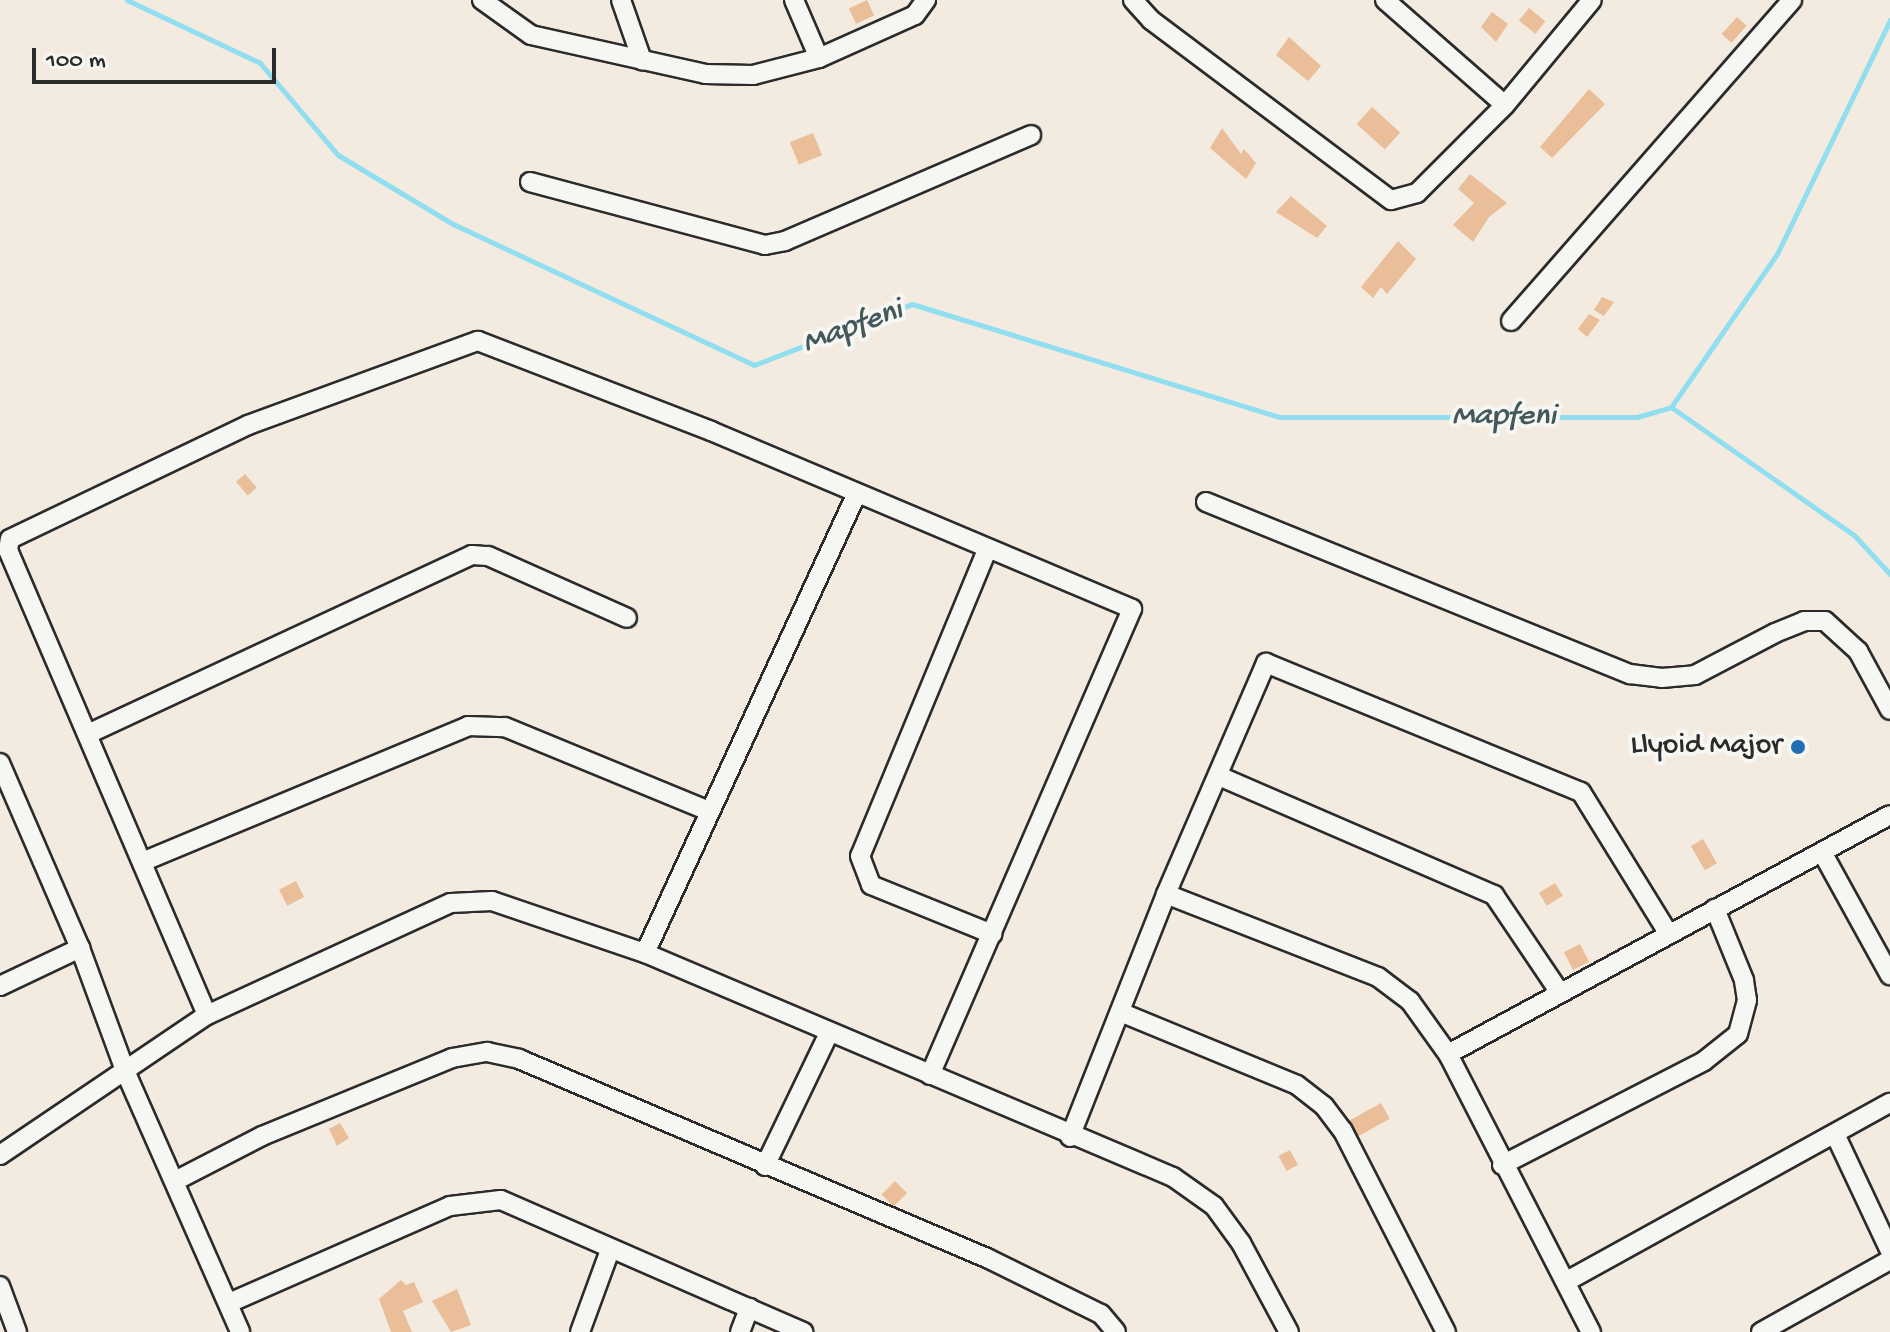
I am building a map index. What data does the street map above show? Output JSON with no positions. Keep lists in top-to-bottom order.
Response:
{
  "water": ["Mapfeni"],
  "places": ["Llyoid Major"],
  "scale_bar": "100 m"
}
